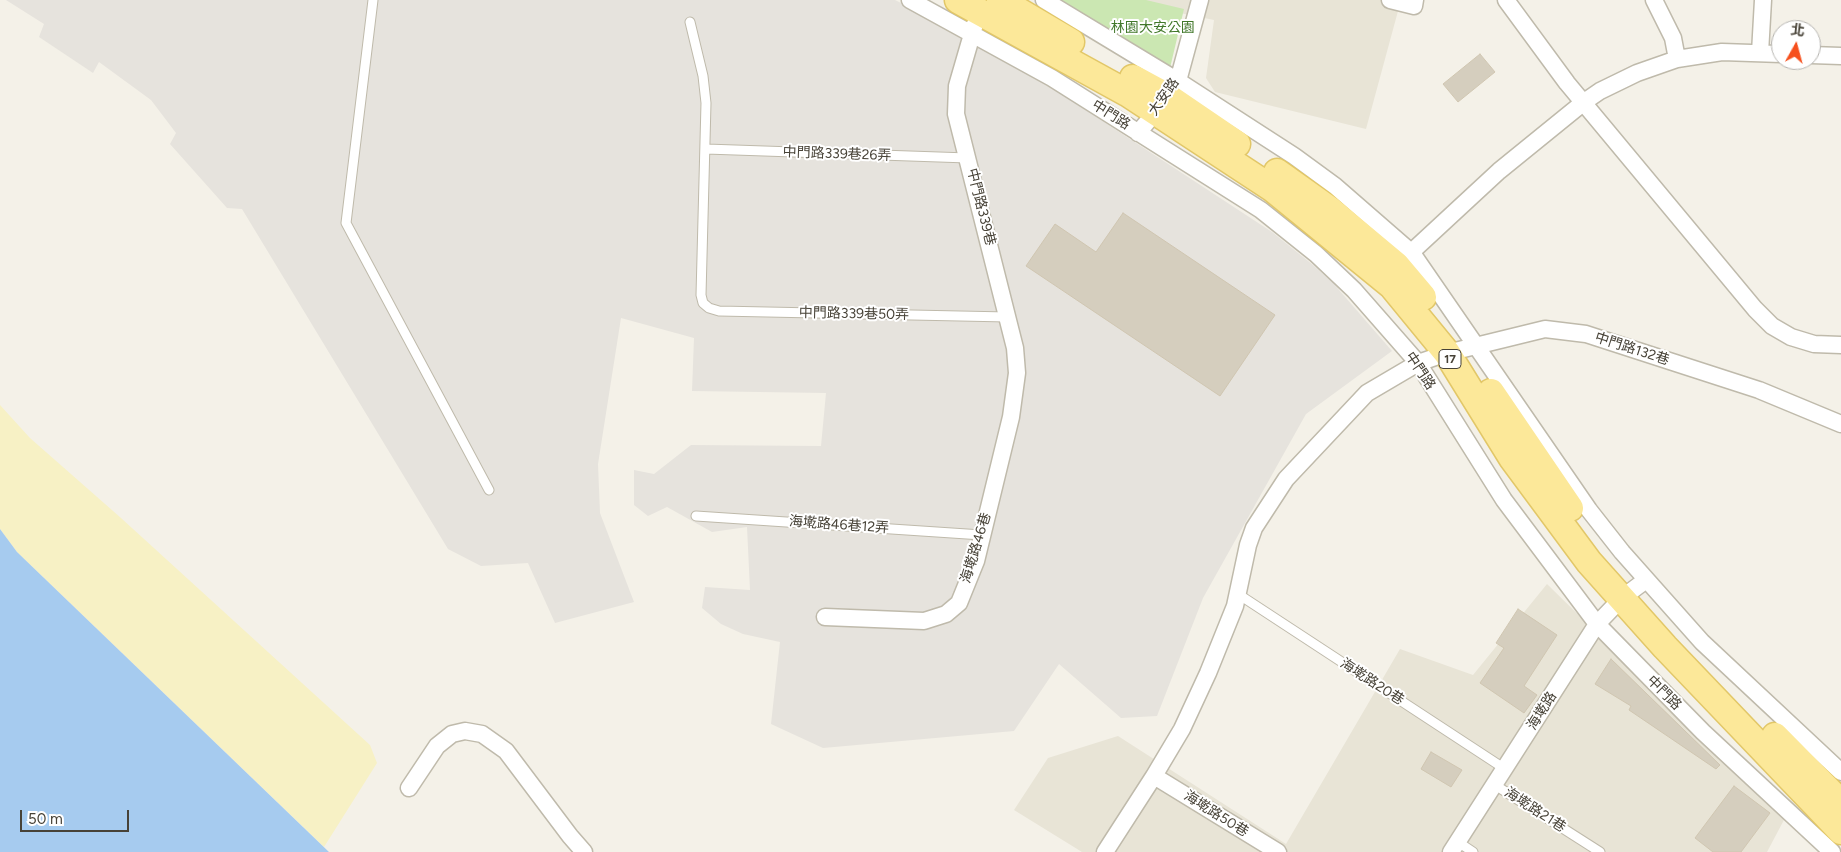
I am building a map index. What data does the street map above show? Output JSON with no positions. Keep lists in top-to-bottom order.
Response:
{
  "streets": {
    "main road": ["中門路", "17"],
    "street": [
      "大安路",
      "中門路339巷",
      "中門路132巷",
      "海墘路46巷",
      "海墘路",
      "海墘路50巷"
    ],
    "lane": [
      "中門路339巷26弄",
      "中門路339巷50弄",
      "海墘路46巷12弄",
      "海墘路20巷",
      "海墘路21巷"
    ]
  },
  "crossings": [
    ["大安路", "中門路"],
    ["中門路", "中門路339巷"],
    ["中門路", "中門路132巷"],
    ["中門路", "海墘路"],
    ["中門路339巷26弄", "中門路339巷"],
    ["中門路339巷26弄", "中門路339巷50弄"],
    ["中門路339巷", "中門路339巷50弄"],
    ["中門路339巷", "海墘路46巷"],
    ["中門路132巷", "海墘路20巷"],
    ["中門路132巷", "海墘路50巷"],
    ["海墘路46巷12弄", "海墘路46巷"],
    ["海墘路20巷", "海墘路"],
    ["海墘路", "海墘路21巷"]
  ],
  "parks": ["林園大安公園"],
  "scale_bar": "50 m",
  "north": "top"
}
